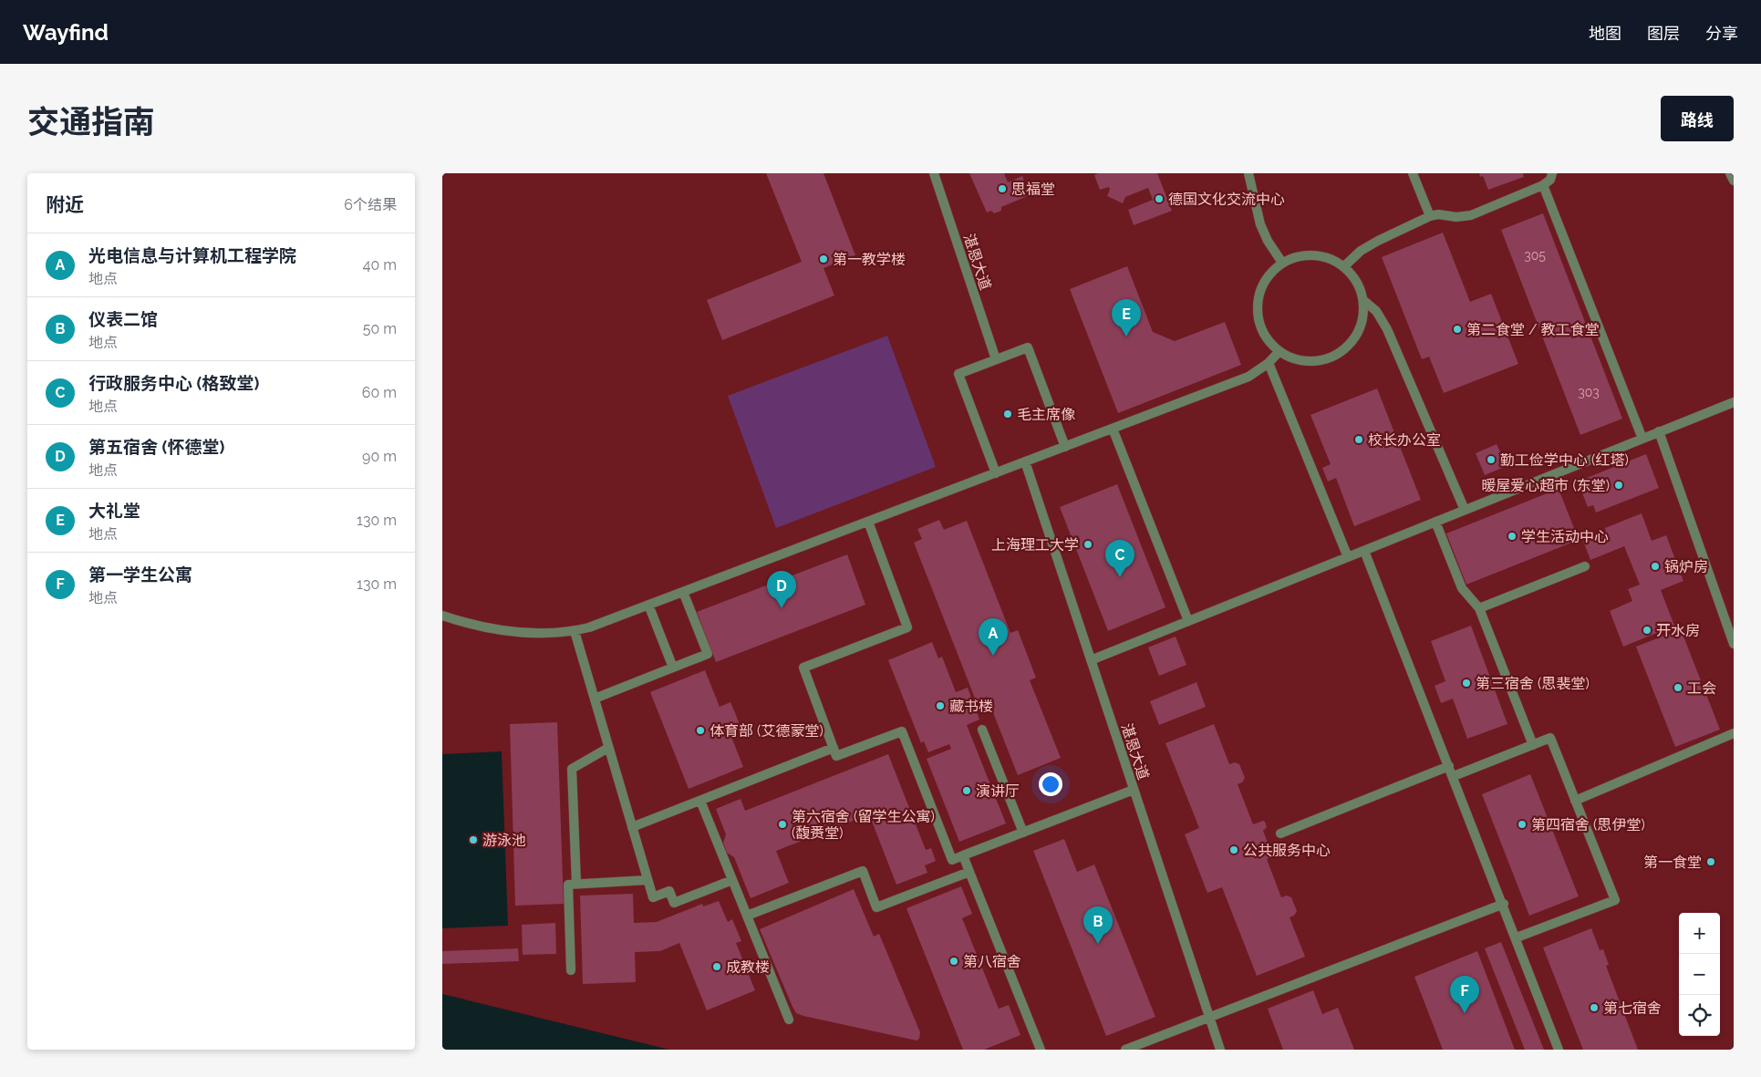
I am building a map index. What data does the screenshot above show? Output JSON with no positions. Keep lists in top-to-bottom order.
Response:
{
  "streets": {
    "lane": ["湛恩大道"]
  },
  "places": [
    "思福堂",
    "德国文化交流中心",
    "第一教学楼",
    "第二食堂 / 教工食堂",
    "毛主席像",
    "校长办公室",
    "勤工俭学中心 (红塔)",
    "暖屋爱心超市 (东堂)",
    "学生活动中心",
    "上海理工大学",
    "锅炉房",
    "开水房",
    "第三宿舍 (思裴堂)",
    "工会",
    "藏书楼",
    "体育部 (艾德蒙堂)",
    "演讲厅",
    "第六宿舍 (留学生公寓) (馥赉堂)",
    "第四宿舍 (思伊堂)",
    "游泳池",
    "公共服务中心",
    "第一食堂",
    "第八宿舍",
    "成教楼",
    "第七宿舍"
  ],
  "house_numbers": ["305", "303"],
  "page": {
    "header": "Wayfind",
    "nav": ["地图", "图层", "分享"],
    "title": "交通指南",
    "buttons": "路线",
    "heading": ["附近", "6个结果"],
    "list": [
      {
        "mark": "A",
        "name": "光电信息与计算机工程学院",
        "note": "地点",
        "value": "40 m"
      },
      {
        "mark": "B",
        "name": "仪表二馆",
        "note": "地点",
        "value": "50 m"
      },
      {
        "mark": "C",
        "name": "行政服务中心 (格致堂)",
        "note": "地点",
        "value": "60 m"
      },
      {
        "mark": "D",
        "name": "第五宿舍 (怀德堂)",
        "note": "地点",
        "value": "90 m"
      },
      {
        "mark": "E",
        "name": "大礼堂",
        "note": "地点",
        "value": "130 m"
      },
      {
        "mark": "F",
        "name": "第一学生公寓",
        "note": "地点",
        "value": "130 m"
      }
    ],
    "pins": [
      "E",
      "C",
      "D",
      "A",
      "B",
      "F"
    ],
    "map_buttons": ["+", "−"]
  }
}
